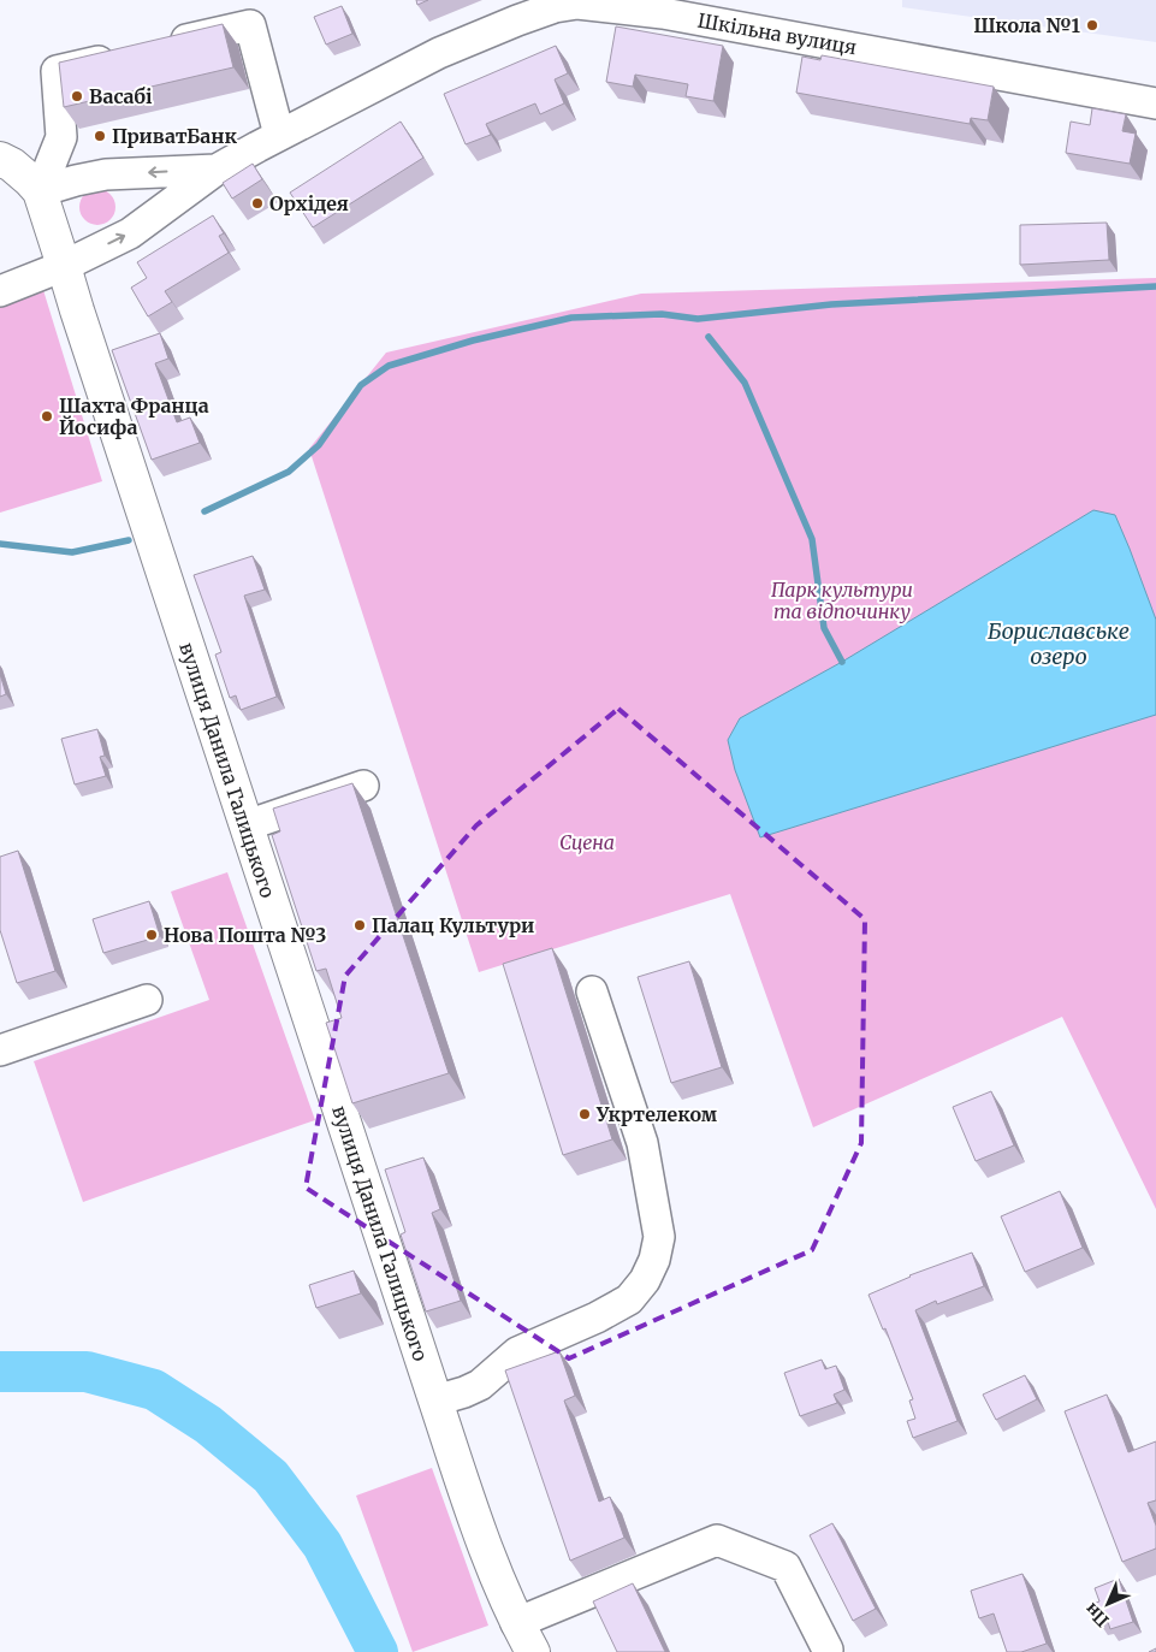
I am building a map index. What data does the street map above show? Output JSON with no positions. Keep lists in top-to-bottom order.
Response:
{
  "streets": {
    "main road": ["вулиця Данила Галицького"],
    "street": ["Шкільна вулиця"]
  },
  "crossings": [
    ["Шкільна вулиця", "вулиця Данила Галицького"]
  ],
  "water": ["Бориславське озеро"],
  "parks": ["Парк культури та відпочинку", "Сцена"],
  "places": [
    "Школа №1",
    "Васабі",
    "ПриватБанк",
    "Орхідея",
    "Шахта Франца Йосифа",
    "Палац Культури",
    "Нова Пошта №3",
    "Укртелеком"
  ],
  "north": "bottom left"
}
